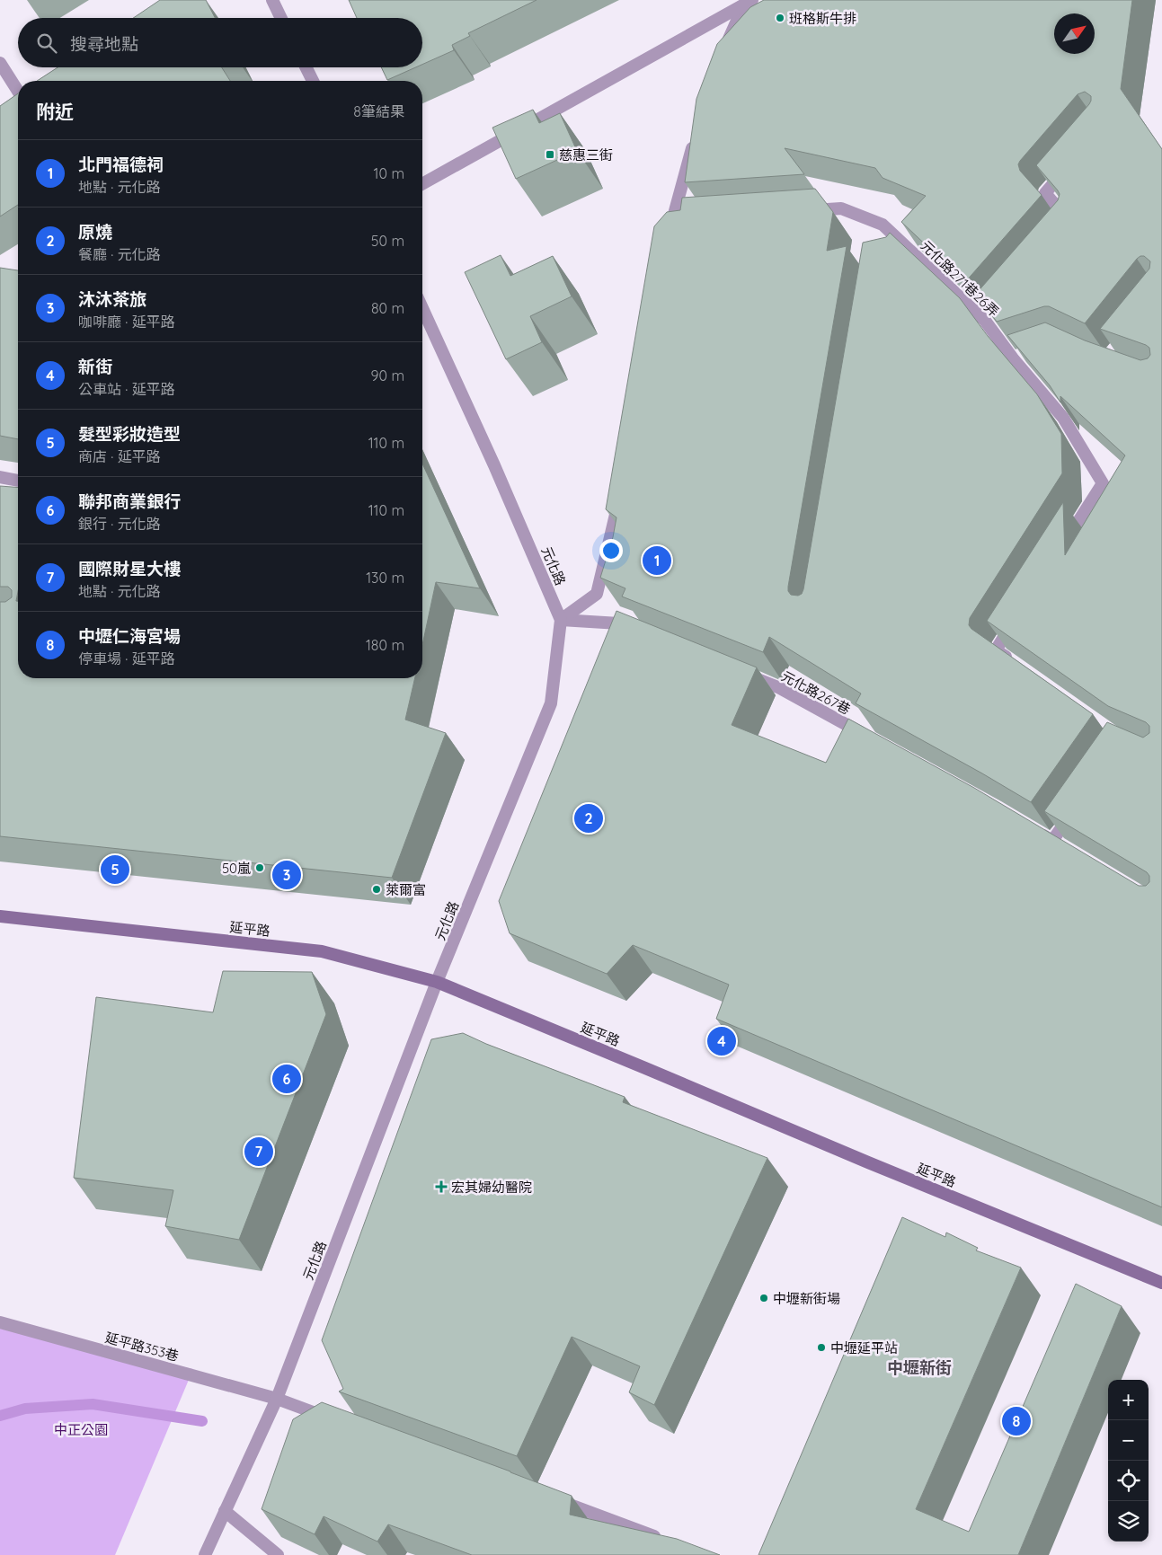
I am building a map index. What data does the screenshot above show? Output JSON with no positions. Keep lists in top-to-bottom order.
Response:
{
  "streets": {
    "main road": ["延平路"],
    "street": [
      "元化路271巷26弄",
      "元化路",
      "元化路267巷",
      "延平路353巷"
    ]
  },
  "crossings": [
    ["元化路", "延平路"],
    ["元化路", "延平路353巷"]
  ],
  "districts": ["中壢新街"],
  "parks": ["中正公園"],
  "places": {
    "other": [
      "班格斯牛排",
      "50嵐",
      "萊爾富",
      "中壢新街場",
      "中壢延平站"
    ],
    "transit": ["慈惠三街"],
    "health": ["宏其婦幼醫院"]
  },
  "north": "top right",
  "page": {
    "search": "搜尋地點",
    "heading": ["附近", "8筆結果"],
    "list": [
      {
        "mark": "1",
        "name": "北門福德祠",
        "note": "地點 · 元化路",
        "value": "10 m"
      },
      {
        "mark": "2",
        "name": "原燒",
        "note": "餐廳 · 元化路",
        "value": "50 m"
      },
      {
        "mark": "3",
        "name": "沐沐茶旅",
        "note": "咖啡廳 · 延平路",
        "value": "80 m"
      },
      {
        "mark": "4",
        "name": "新街",
        "note": "公車站 · 延平路",
        "value": "90 m"
      },
      {
        "mark": "5",
        "name": "髮型彩妝造型",
        "note": "商店 · 延平路",
        "value": "110 m"
      },
      {
        "mark": "6",
        "name": "聯邦商業銀行",
        "note": "銀行 · 元化路",
        "value": "110 m"
      },
      {
        "mark": "7",
        "name": "國際財星大樓",
        "note": "地點 · 元化路",
        "value": "130 m"
      },
      {
        "mark": "8",
        "name": "中壢仁海宮場",
        "note": "停車場 · 延平路",
        "value": "180 m"
      }
    ],
    "pins": [
      "1",
      "2",
      "5",
      "3",
      "4",
      "6",
      "7",
      "8"
    ],
    "map_buttons": ["+", "−"]
  }
}
